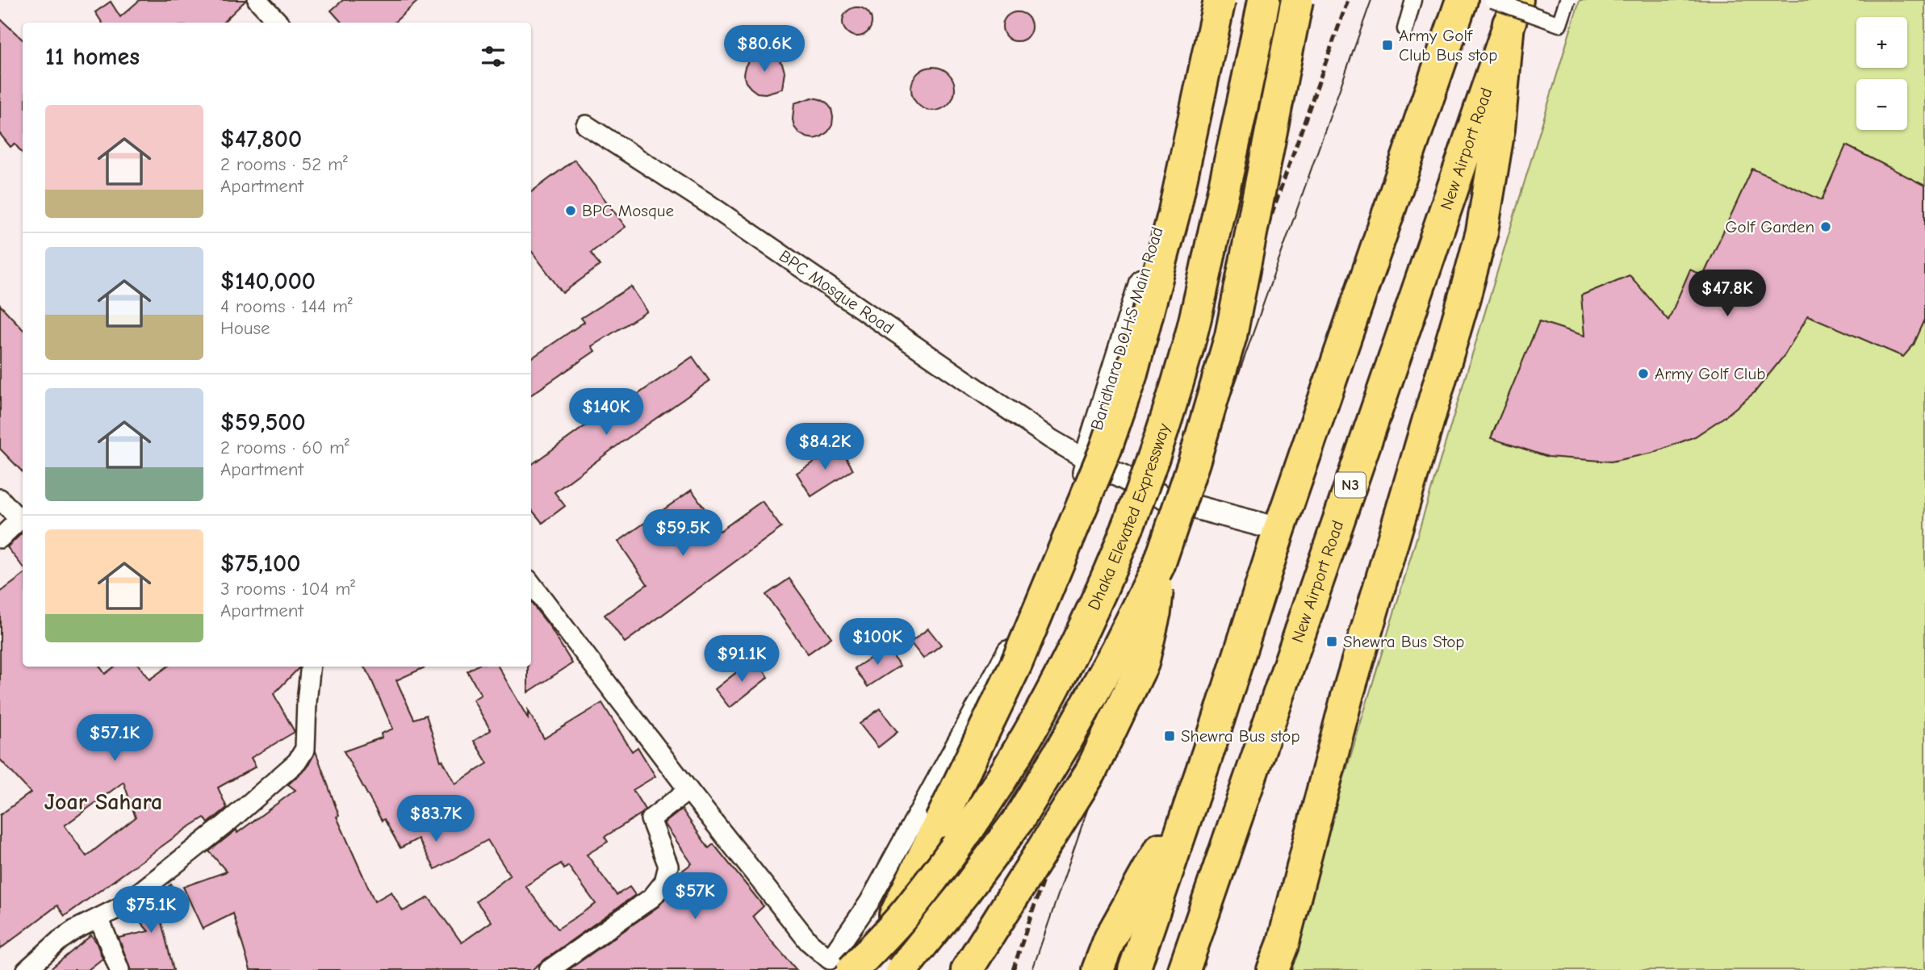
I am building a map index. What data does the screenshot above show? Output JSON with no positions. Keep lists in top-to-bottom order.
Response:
{
  "streets": {
    "highway": ["New Airport Road", "N3", "Dhaka Elevated Expressway"],
    "street": ["BPC Mosque Road", "Baridhara D.O.H.S Main Road"]
  },
  "crossings": [
    ["BPC Mosque Road", "Baridhara D.O.H.S Main Road"]
  ],
  "districts": ["Joar Sahara"],
  "places": {
    "transit": ["Army Golf Club Bus stop", "Shewra Bus Stop", "Shewra Bus stop"],
    "other": ["BPC Mosque", "Golf Garden", "Army Golf Club"]
  },
  "page": {
    "map_buttons": ["+", "−"],
    "heading": "11 homes",
    "price": [
      "$80.6K",
      "$47.8K",
      "$140K",
      "$84.2K",
      "$59.5K",
      "$100K",
      "$91.1K",
      "$57.1K",
      "$83.7K",
      "$57K",
      "$75.1K"
    ],
    "list": [
      {
        "name": "$47,800",
        "note": "2 rooms · 52 m² · Apartment"
      },
      {
        "name": "$140,000",
        "note": "4 rooms · 144 m² · House"
      },
      {
        "name": "$59,500",
        "note": "2 rooms · 60 m² · Apartment"
      },
      {
        "name": "$75,100",
        "note": "3 rooms · 104 m² · Apartment"
      }
    ]
  }
}
